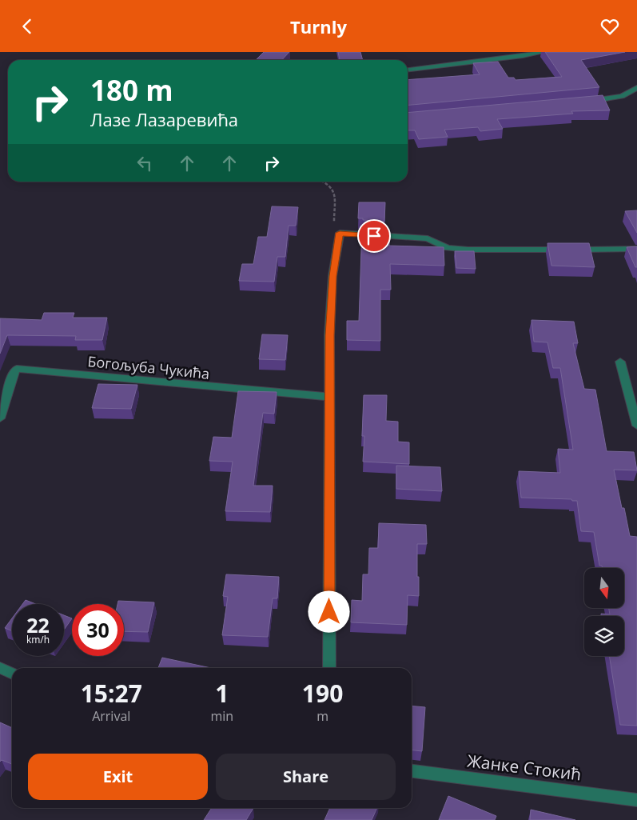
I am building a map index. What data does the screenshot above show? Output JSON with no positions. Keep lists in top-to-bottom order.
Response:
{
  "streets": {
    "street": ["Богољуба Чукића", "Жанке Стокић"]
  },
  "north": "bottom",
  "page": {
    "header": "Turnly",
    "turn": ["180 m", "Лазе Лазаревића"],
    "speed": "22 km/h",
    "limit": "30",
    "eta": [
      "15:27",
      "Arrival",
      "1",
      "min",
      "190",
      "m"
    ],
    "buttons": ["Exit", "Share"]
  }
}
